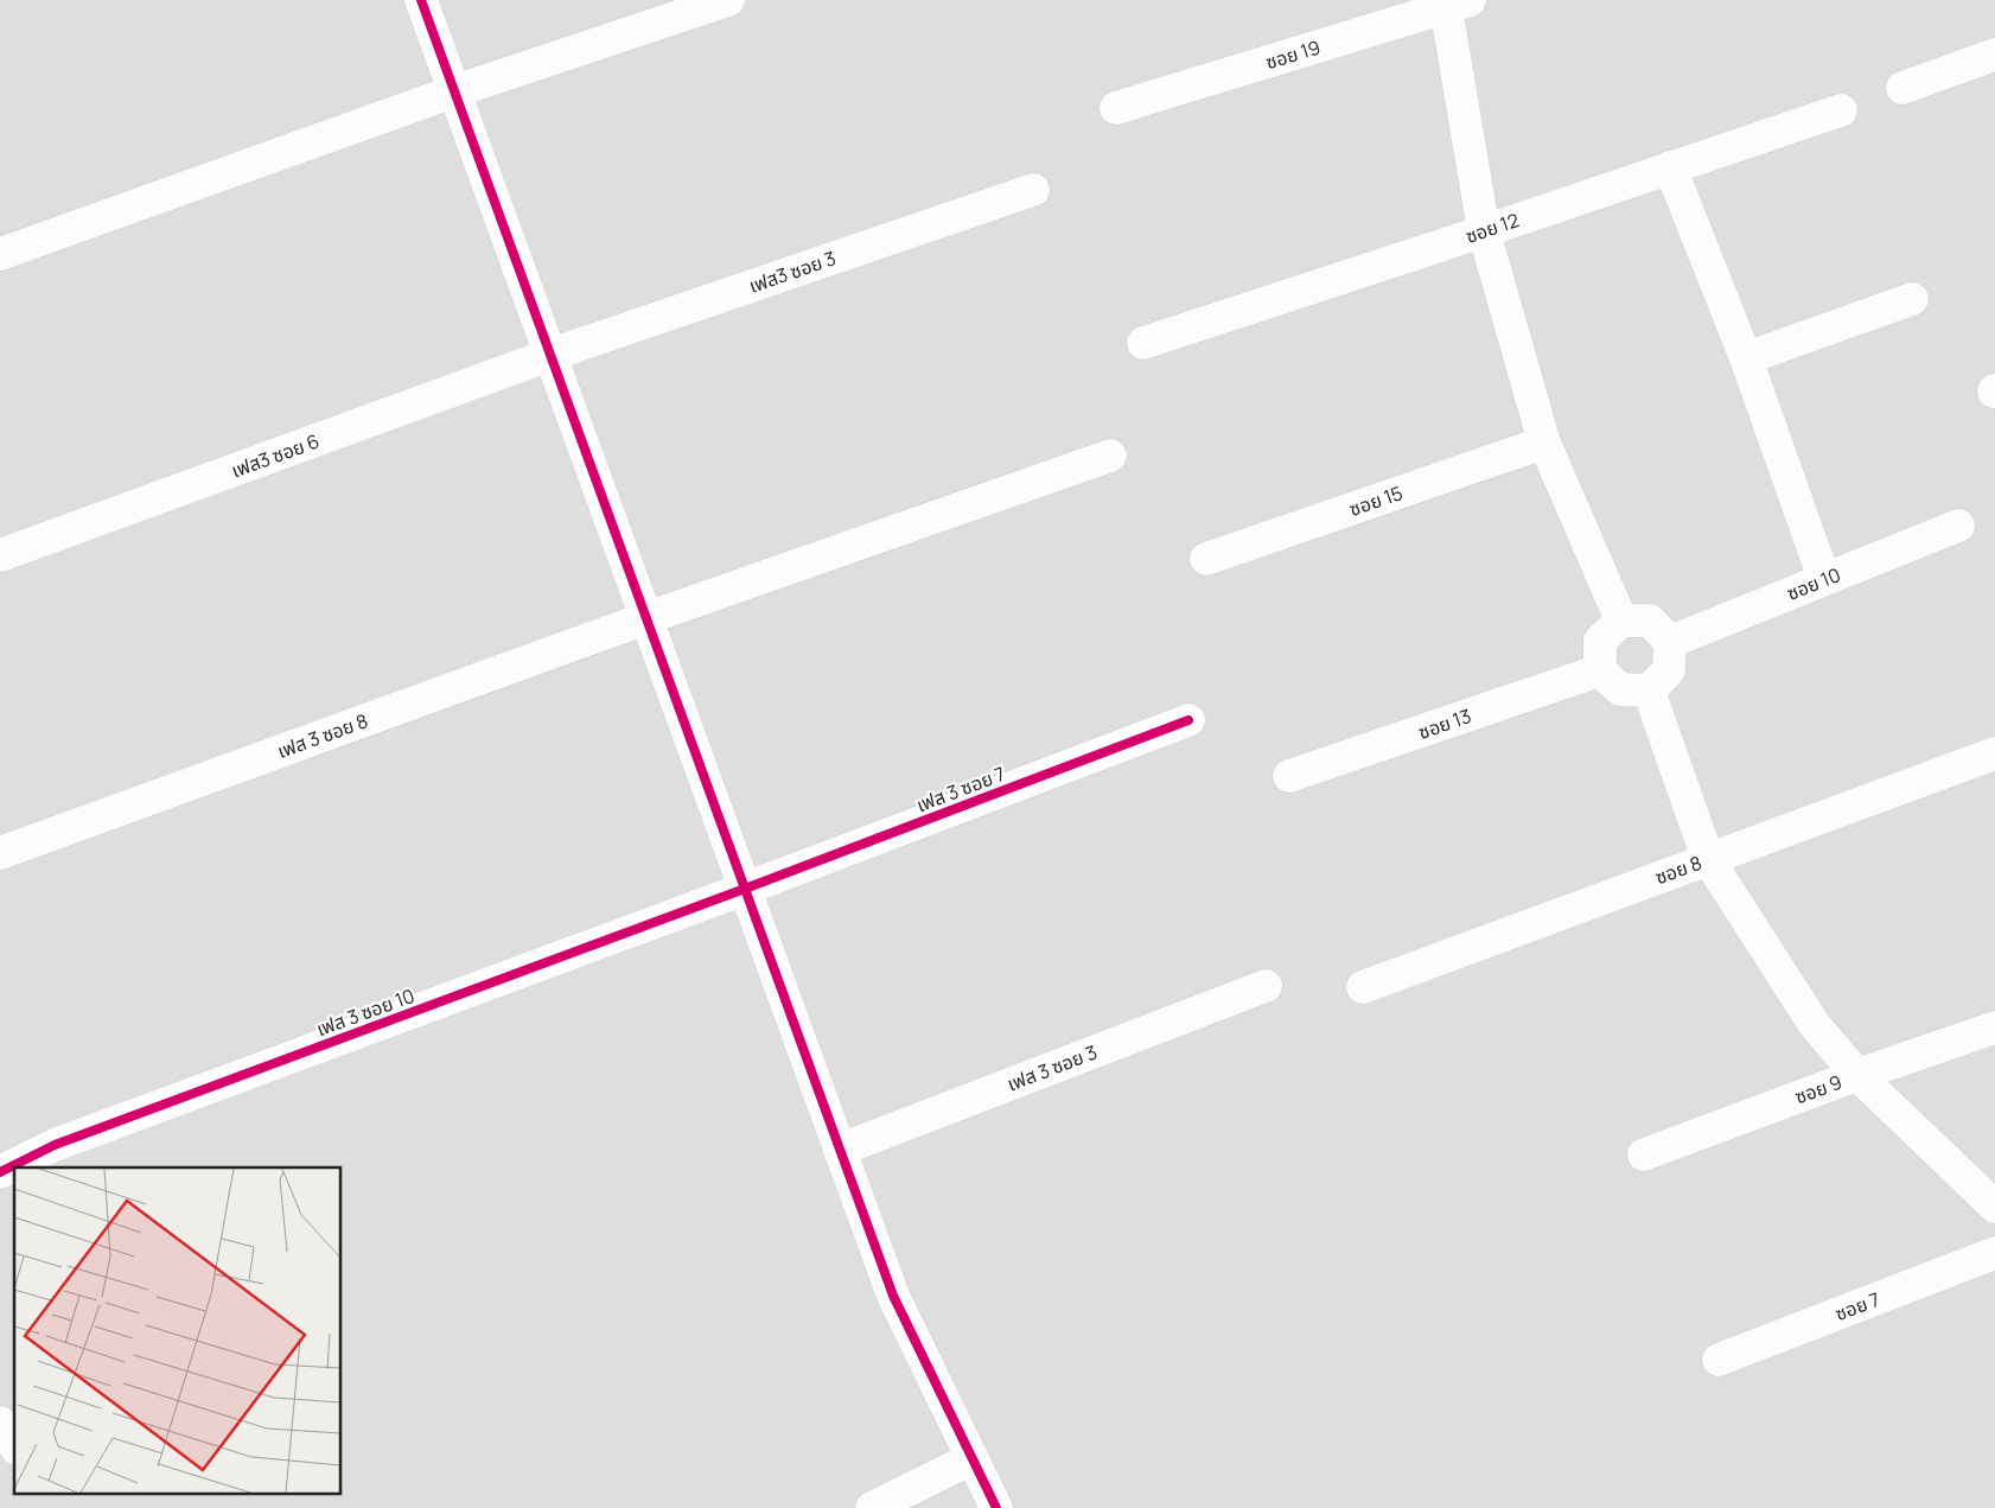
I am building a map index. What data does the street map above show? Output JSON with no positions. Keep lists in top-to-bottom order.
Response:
{
  "streets": {
    "street": [
      "ซอย 19",
      "ซอย 12",
      "เฟส3 ซอย 3",
      "เฟส3 ซอย 6",
      "ซอย 15",
      "ซอย 10",
      "ซอย 13",
      "เฟส 3 ซอย 8",
      "เฟส 3 ซอย 7",
      "ซอย 8",
      "เฟส 3 ซอย 10",
      "เฟส 3 ซอย 3",
      "ซอย 9",
      "ซอย 7"
    ]
  },
  "crossings": [
    ["เฟส3 ซอย 3", "เฟส3 ซอย 6"],
    ["ซอย 10", "ซอย 13"],
    ["เฟส 3 ซอย 7", "เฟส 3 ซอย 10"]
  ]
}
